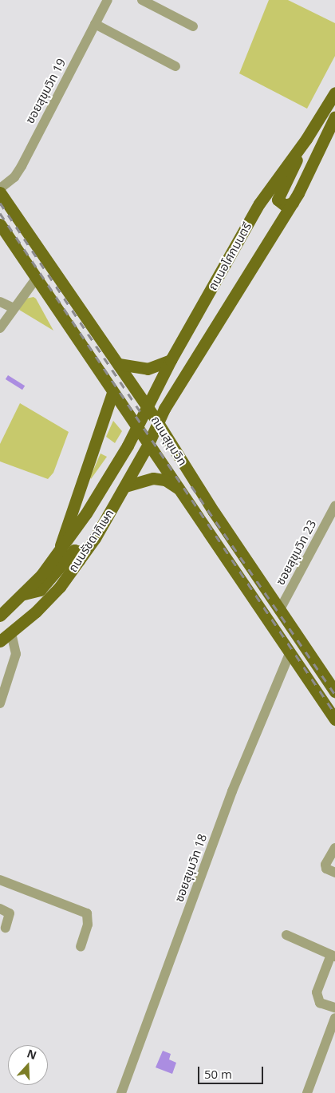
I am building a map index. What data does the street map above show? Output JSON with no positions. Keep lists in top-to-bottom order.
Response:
{
  "streets": {
    "main road": ["ถนนอโศกมนตรี", "ถนนสุขุมวิท", "ถนนรัชดาภิเษก"],
    "street": ["ซอยสุขุมวิท 19", "ซอยสุขุมวิท 23", "ซอยสุขุมวิท 18"]
  },
  "crossings": [
    ["ถนนอโศกมนตรี", "ถนนสุขุมวิท"],
    ["ถนนอโศกมนตรี", "ถนนรัชดาภิเษก"],
    ["ถนนสุขุมวิท", "ถนนรัชดาภิเษก"],
    ["ถนนสุขุมวิท", "ซอยสุขุมวิท 23"],
    ["ถนนสุขุมวิท", "ซอยสุขุมวิท 18"]
  ],
  "scale_bar": "50 m",
  "north": "top"
}
